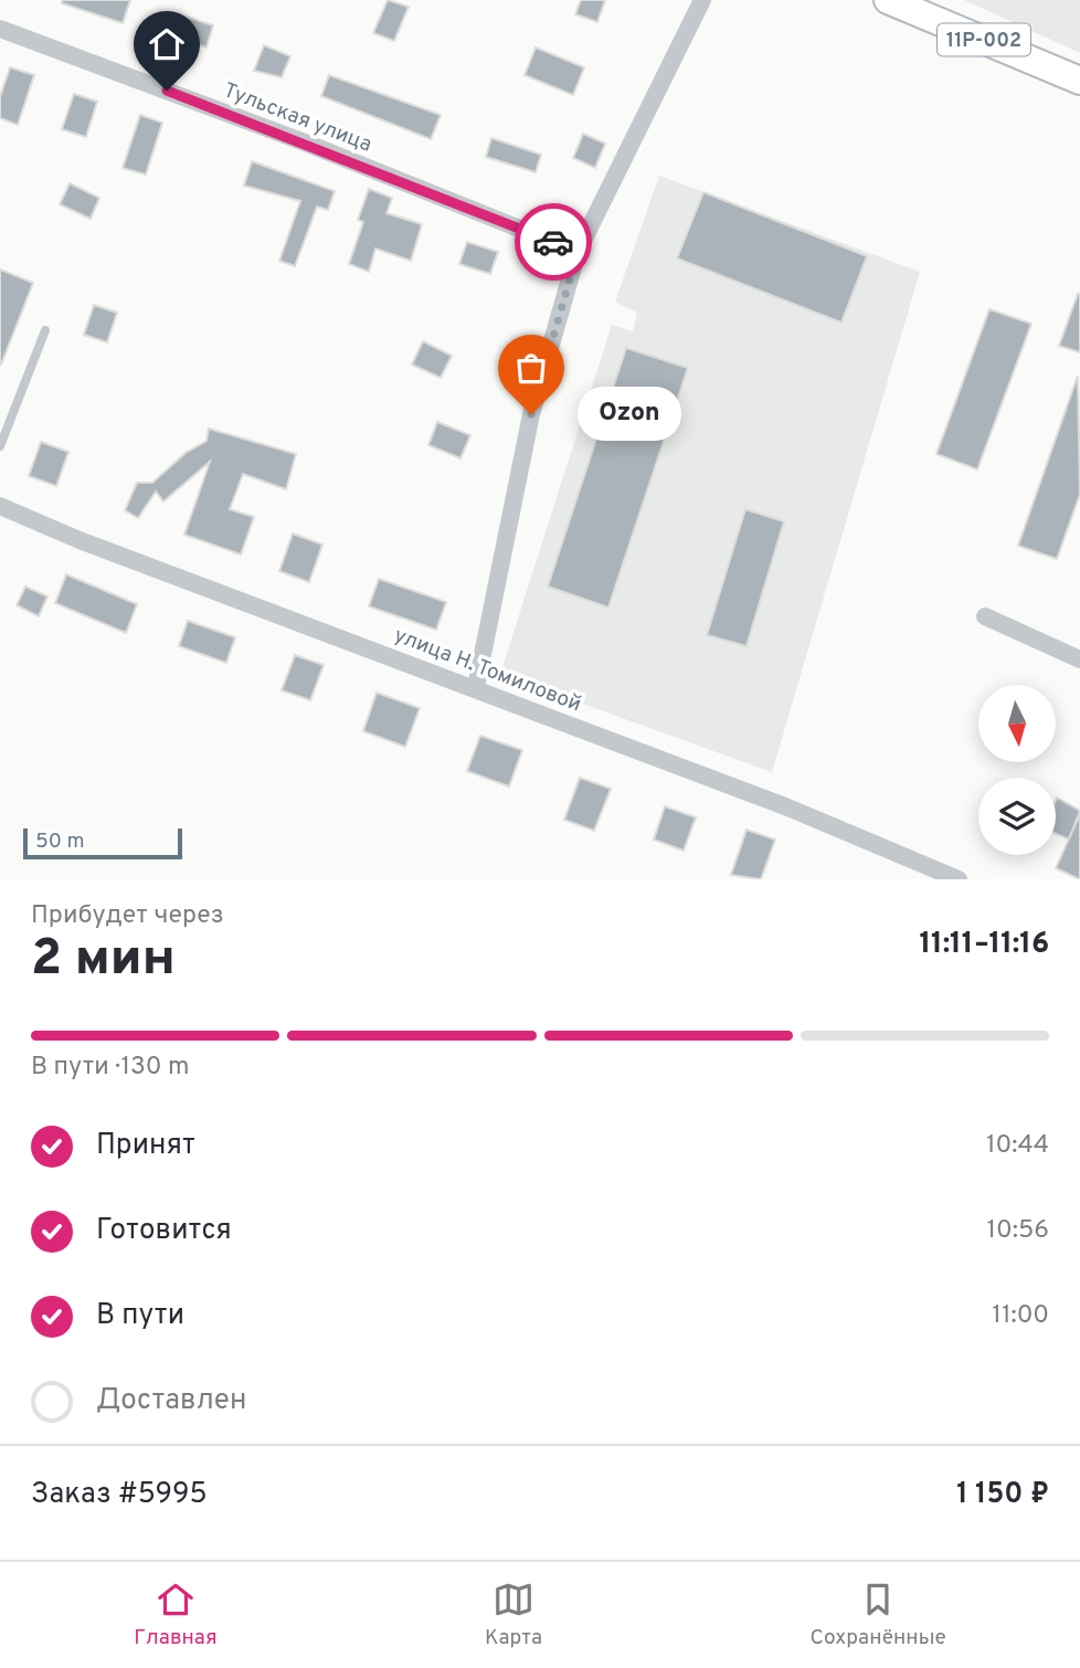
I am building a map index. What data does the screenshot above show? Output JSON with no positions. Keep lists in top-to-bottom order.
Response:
{
  "streets": {
    "main road": ["11Р-002"],
    "street": ["Тульская улица", "улица Н. Томиловой"]
  },
  "places": ["Ozon"],
  "scale_bar": "50 m",
  "north": "bottom",
  "page": {
    "bubble": "Ozon",
    "scale": "50 m",
    "heading": ["2 мин", "Прибудет через", "11:11–11:16"],
    "panel": ["Заказ #5995", "1 150 ₽"],
    "bar": "В пути · 130 m",
    "list": [
      ["Принят", "10:44"],
      ["Готовится", "10:56"],
      ["В пути", "11:00"],
      "Доставлен"
    ],
    "tabs": ["Главная", "Карта", "Сохранённые"]
  }
}
